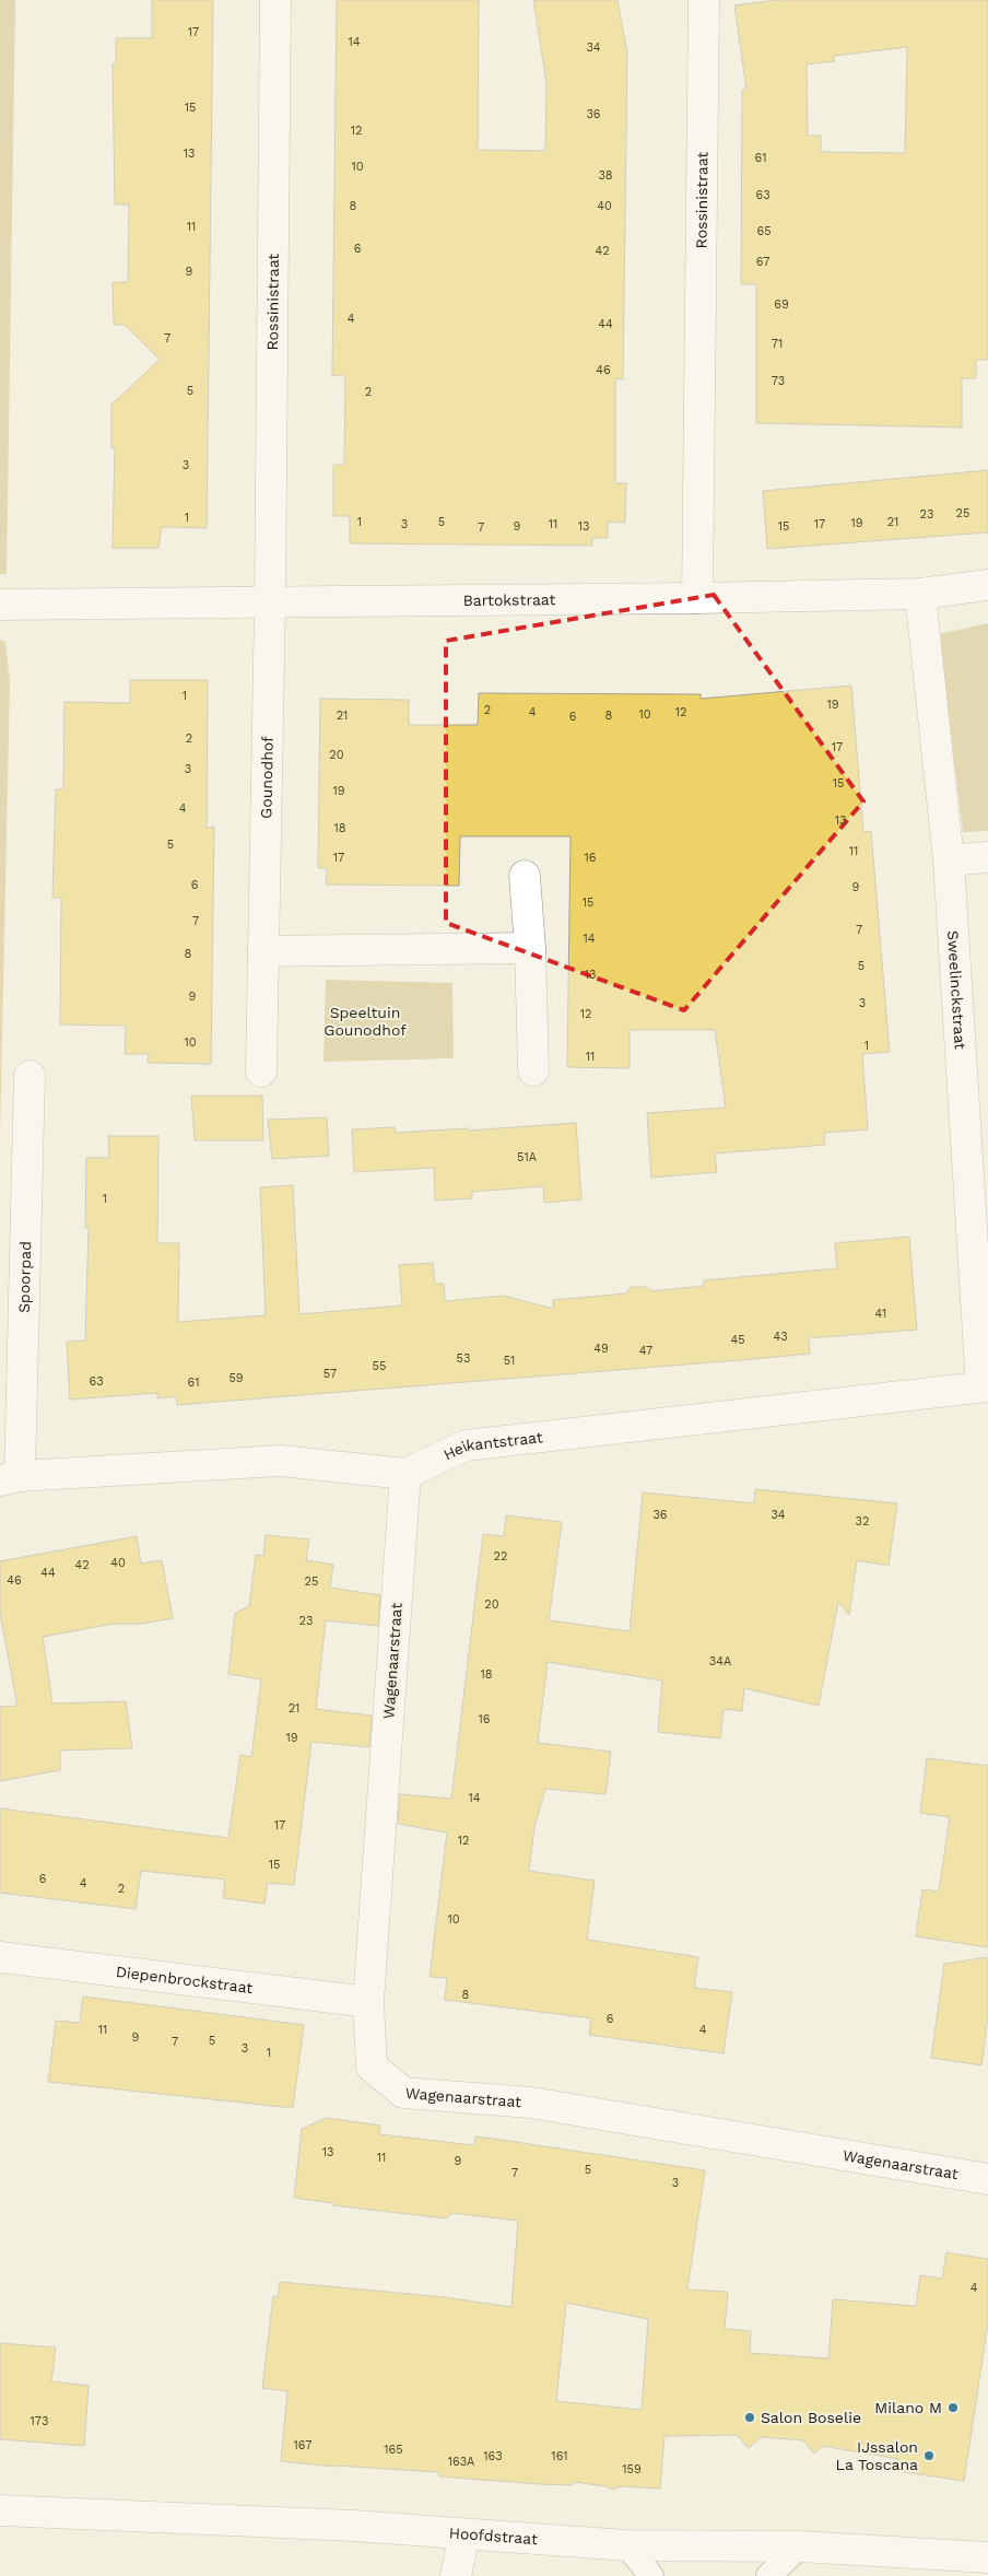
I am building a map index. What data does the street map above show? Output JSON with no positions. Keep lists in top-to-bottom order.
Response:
{
  "streets": {
    "street": [
      "Rossinistraat",
      "Bartokstraat",
      "Gounodhof",
      "Sweelinckstraat",
      "Spoorpad",
      "Heikantstraat",
      "Wagenaarstraat",
      "Diepenbrockstraat",
      "Hoofdstraat"
    ]
  },
  "crossings": [
    ["Rossinistraat", "Bartokstraat"],
    ["Rossinistraat", "Gounodhof"],
    ["Bartokstraat", "Gounodhof"],
    ["Bartokstraat", "Sweelinckstraat"],
    ["Sweelinckstraat", "Heikantstraat"],
    ["Heikantstraat", "Wagenaarstraat"],
    ["Wagenaarstraat", "Diepenbrockstraat"]
  ],
  "parks": ["Speeltuin Gounodhof"],
  "places": ["Milano M", "Salon Boselie", "IJssalon La Toscana"],
  "house_numbers": [
    "17",
    "14",
    "34",
    "15",
    "36",
    "12",
    "13",
    "61",
    "10",
    "38",
    "63",
    "8",
    "40",
    "11",
    "65",
    "6",
    "42",
    "67",
    "9",
    "69",
    "4",
    "44",
    "7",
    "71",
    "46",
    "73",
    "5",
    "2",
    "3",
    "25",
    "23",
    "1",
    "1",
    "5",
    "21",
    "19",
    "3",
    "11",
    "17",
    "9",
    "13",
    "15",
    "7",
    "1",
    "19",
    "2",
    "4",
    "12",
    "10",
    "21",
    "8",
    "6",
    "2",
    "17",
    "20",
    "3",
    "15",
    "19",
    "4",
    "13",
    "18",
    "5",
    "11",
    "17",
    "16",
    "6",
    "9",
    "15",
    "7",
    "7",
    "14",
    "8",
    "5",
    "13",
    "9",
    "3",
    "12",
    "10",
    "1",
    "11",
    "51A",
    "1",
    "41",
    "43",
    "45",
    "49",
    "47",
    "53",
    "51",
    "55",
    "57",
    "59",
    "63",
    "61",
    "36",
    "34",
    "32",
    "22",
    "40",
    "42",
    "44",
    "46",
    "25",
    "20",
    "23",
    "34A",
    "18",
    "21",
    "16",
    "19",
    "14",
    "17",
    "12",
    "15",
    "6",
    "4",
    "2",
    "10",
    "8",
    "6",
    "11",
    "4",
    "9",
    "5",
    "7",
    "3",
    "1",
    "13",
    "11",
    "9",
    "5",
    "7",
    "3",
    "4",
    "173",
    "167",
    "165",
    "163",
    "161",
    "163A",
    "159"
  ]
}
